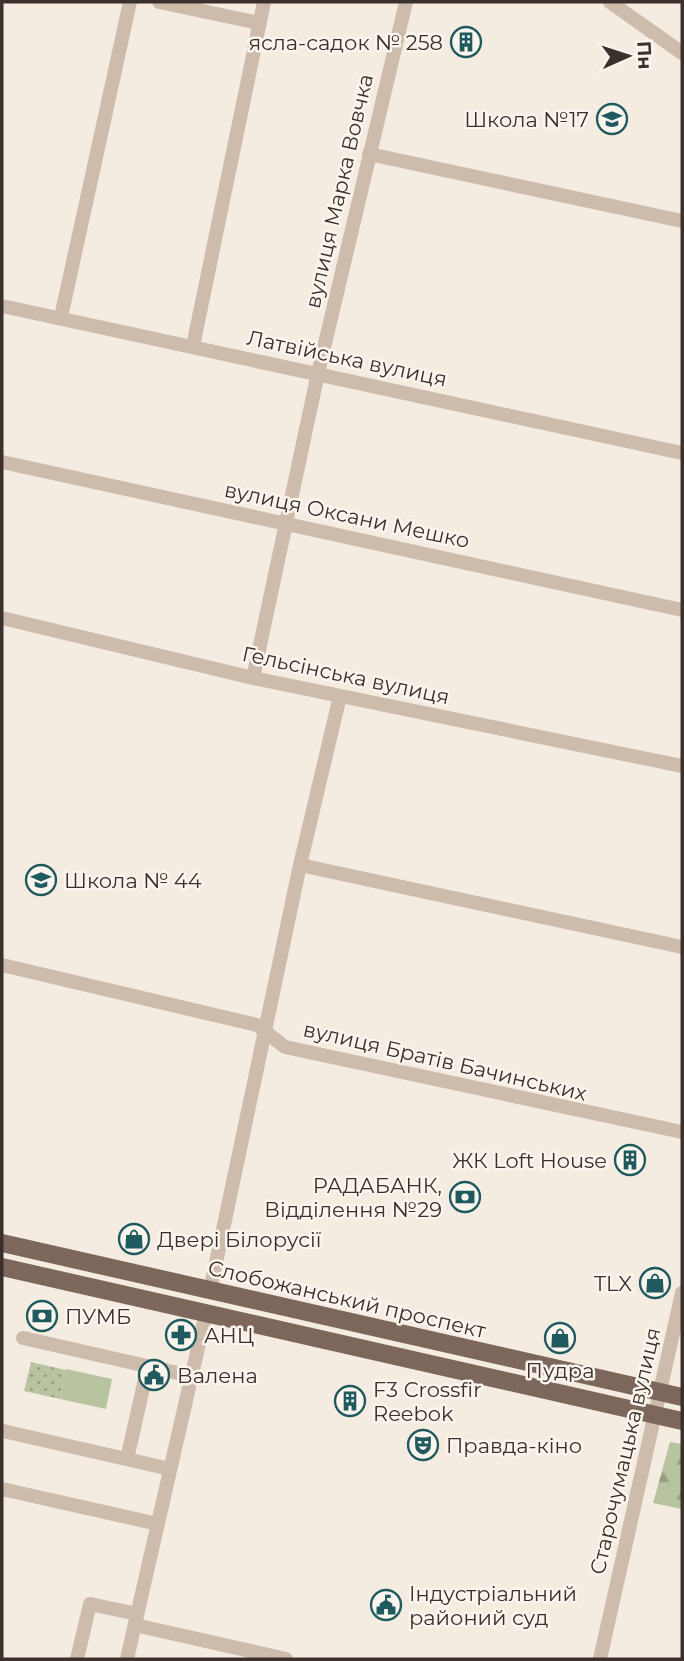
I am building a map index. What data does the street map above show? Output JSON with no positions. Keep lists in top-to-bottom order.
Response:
{
  "streets": {
    "main road": ["Слобожанський проспект"],
    "street": [
      "вулиця Марка Вовчка",
      "Латвійська вулиця",
      "вулиця Оксани Мешко",
      "Гельсінська вулиця",
      "вулиця Братів Бачинських",
      "Старочумацька вулиця"
    ]
  },
  "crossings": [
    ["вулиця Марка Вовчка", "Латвійська вулиця"],
    ["вулиця Марка Вовчка", "вулиця Оксани Мешко"],
    ["вулиця Марка Вовчка", "Гельсінська вулиця"],
    ["Слобожанський проспект", "Старочумацька вулиця"]
  ],
  "places": {
    "building": ["ясла-садок № 258", "ЖК Loft House", "F3 Crossfir Reebok"],
    "school or university": ["Школа №17", "Школа № 44"],
    "bank": ["РАДАБАНК, Відділення №29", "ПУМБ"],
    "shop": ["Двері Білорусії", "TLX", "Пудра"],
    "pharmacy": ["АНЦ"],
    "public building": ["Валена", "Індустріальний районий суд"],
    "theatre": ["Правда-кіно"]
  },
  "north": "right"
}
